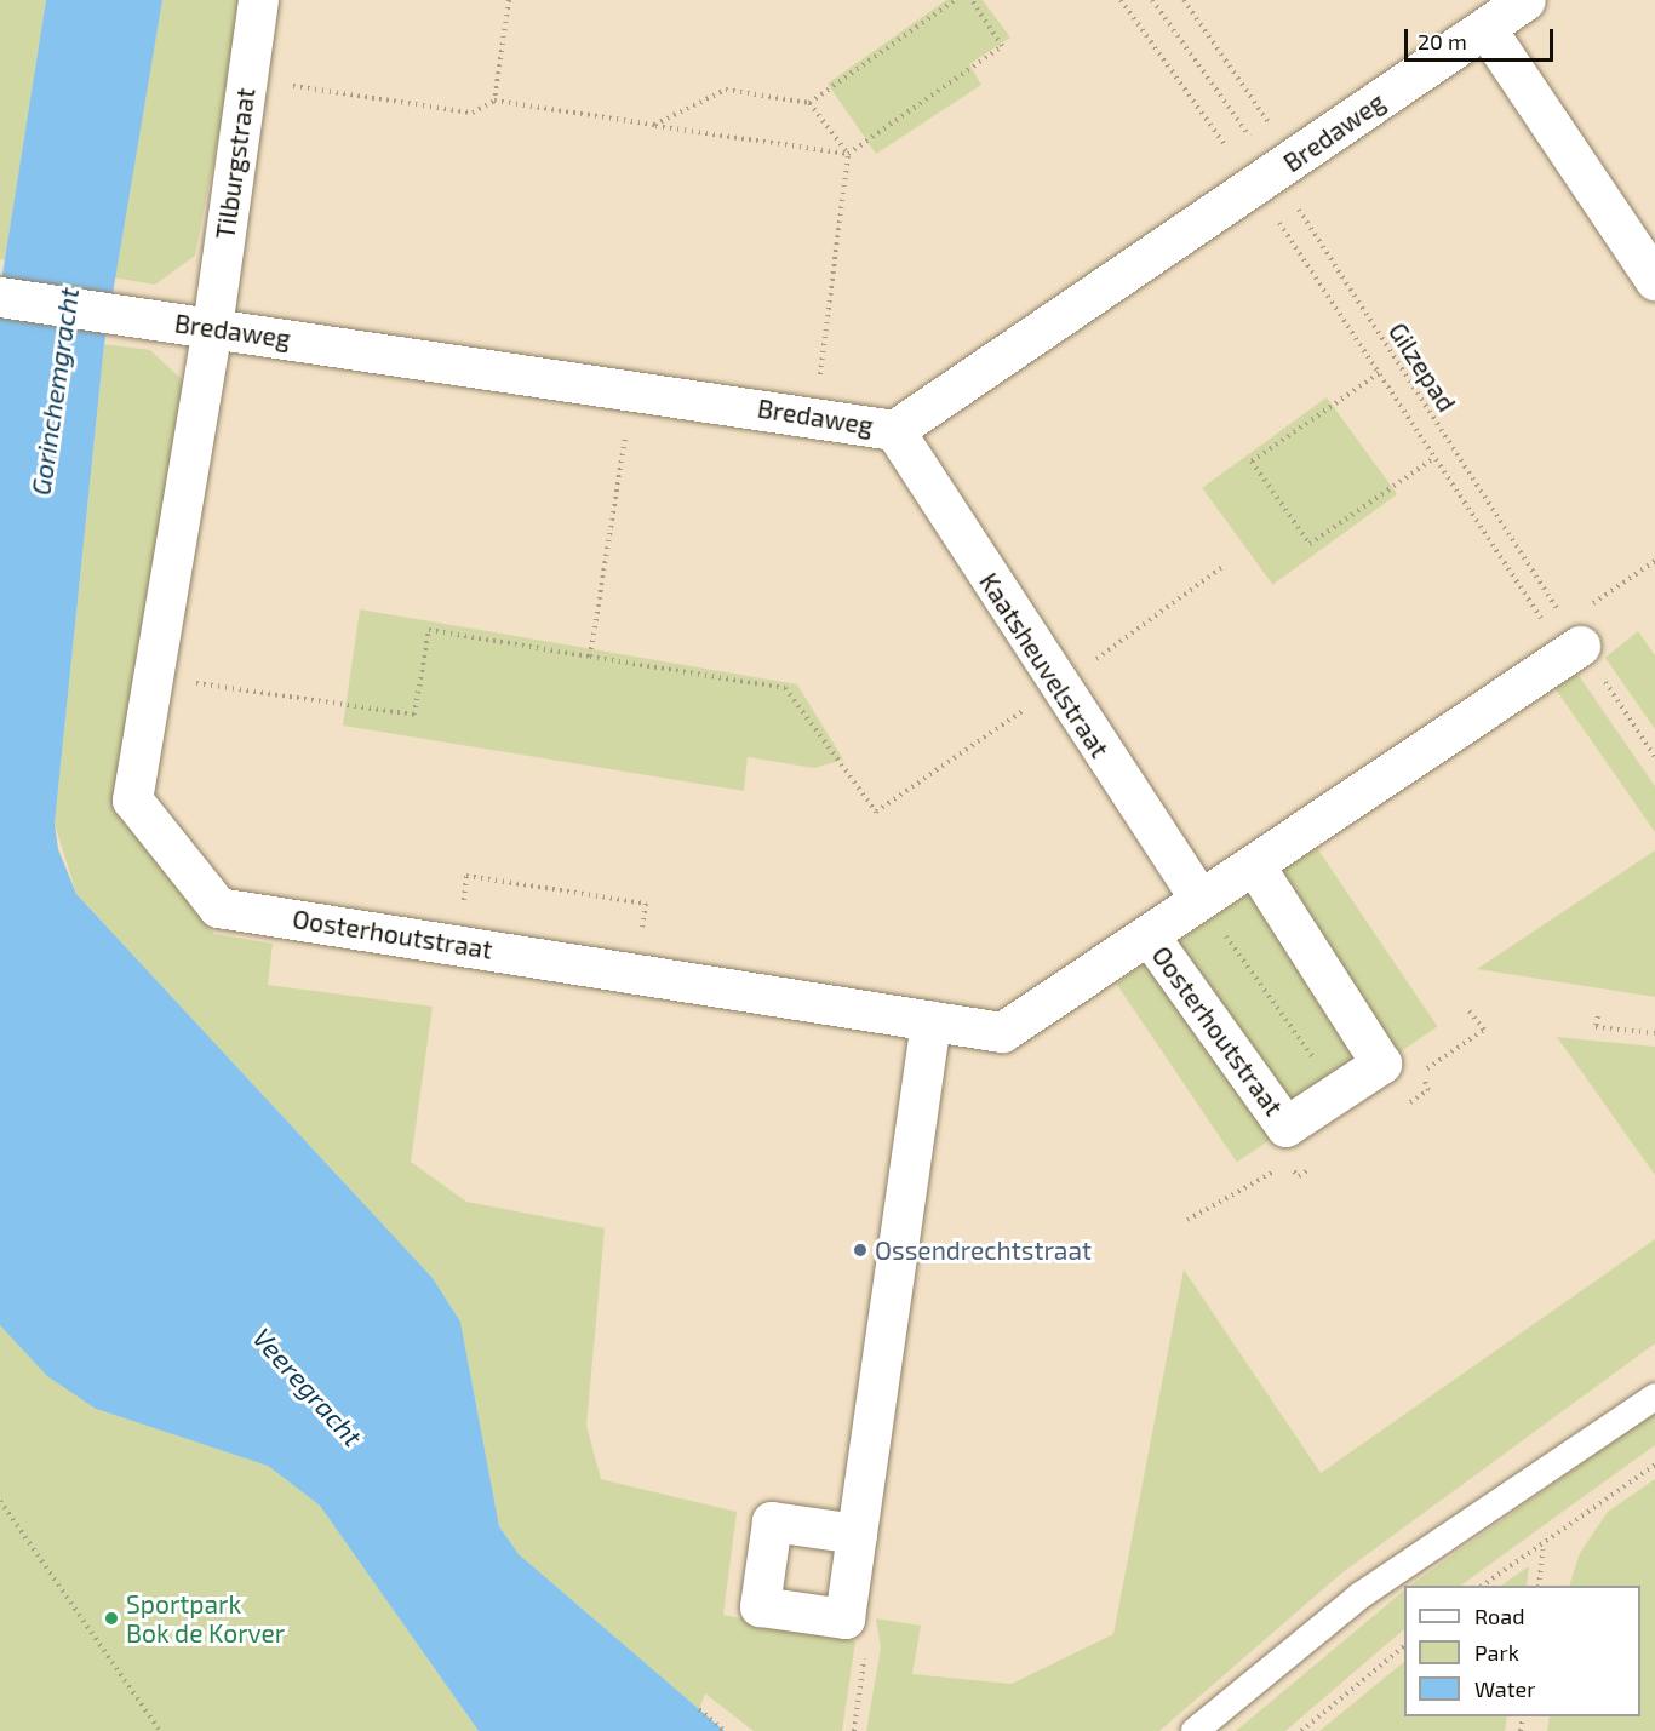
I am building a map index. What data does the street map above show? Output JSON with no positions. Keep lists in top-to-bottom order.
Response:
{
  "streets": {
    "street": [
      "Bredaweg",
      "Tilburgstraat",
      "Kaatsheuvelstraat",
      "Oosterhoutstraat"
    ],
    "path": ["Gilzepad"]
  },
  "crossings": [
    ["Bredaweg", "Tilburgstraat"],
    ["Bredaweg", "Gilzepad"],
    ["Bredaweg", "Kaatsheuvelstraat"],
    ["Bredaweg", "Oosterhoutstraat"],
    ["Tilburgstraat", "Oosterhoutstraat"],
    ["Gilzepad", "Oosterhoutstraat"],
    ["Kaatsheuvelstraat", "Oosterhoutstraat"]
  ],
  "water": ["Gorinchemgracht", "Veeregracht"],
  "places": ["Ossendrechtstraat", "Sportpark Bok de Korver"],
  "legend": ["Road", "Park", "Water"],
  "scale_bar": "20 m"
}
